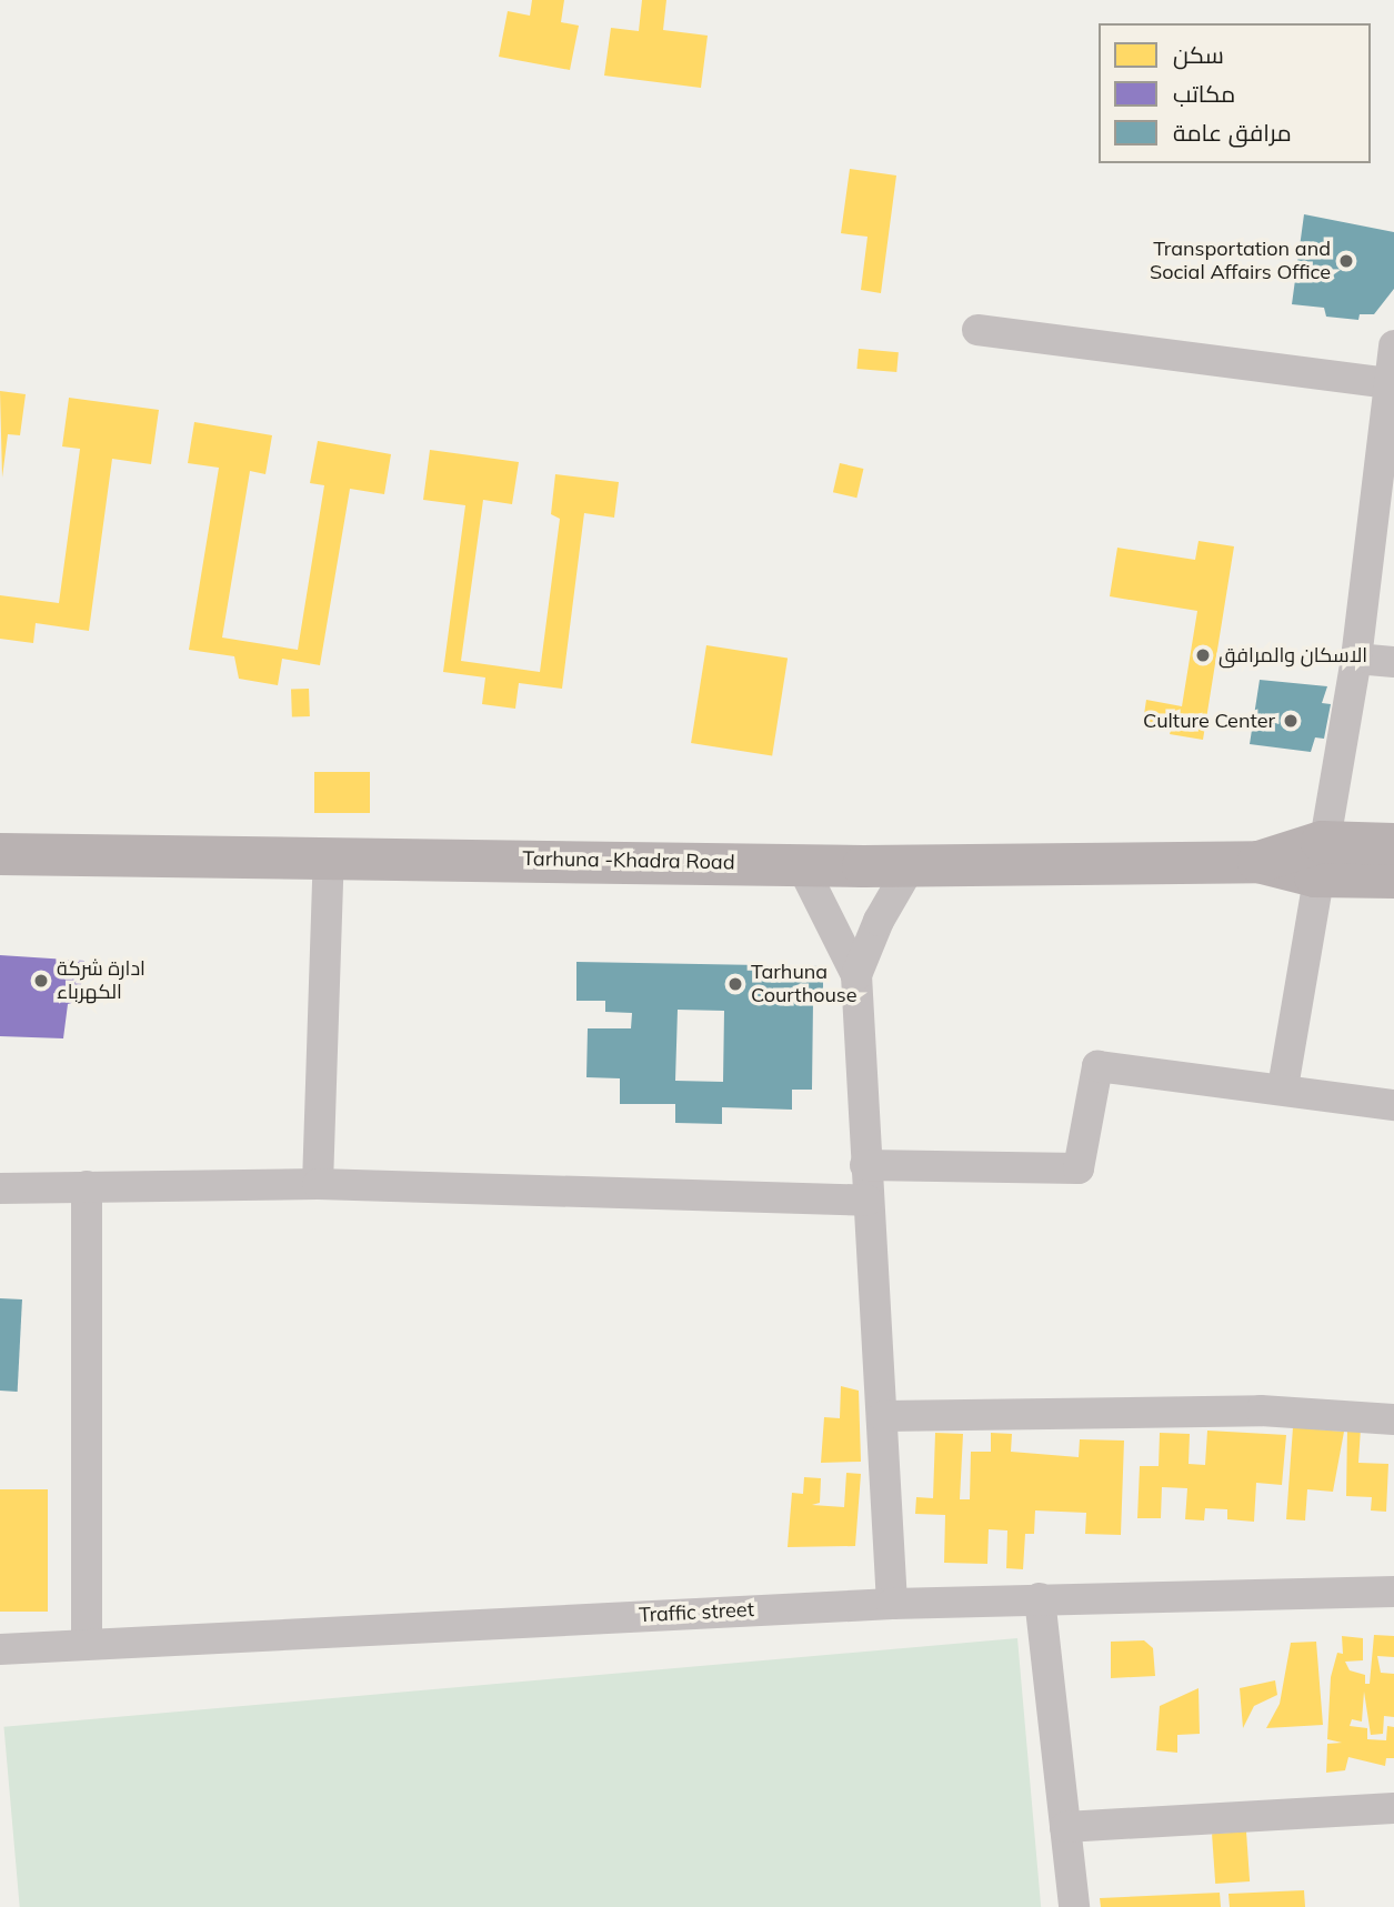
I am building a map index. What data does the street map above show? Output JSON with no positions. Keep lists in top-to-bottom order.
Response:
{
  "streets": {
    "highway": ["Tarhuna -Khadra Road"],
    "street": ["Traffic street"]
  },
  "places": [
    "Transportation and Social Affairs Office",
    "الاسكان والمرافق",
    "Culture Center",
    "ادارة شركة الكهرباء",
    "Tarhuna Courthouse"
  ],
  "legend": ["سكن", "مكاتب", "مرافق عامة"]
}
